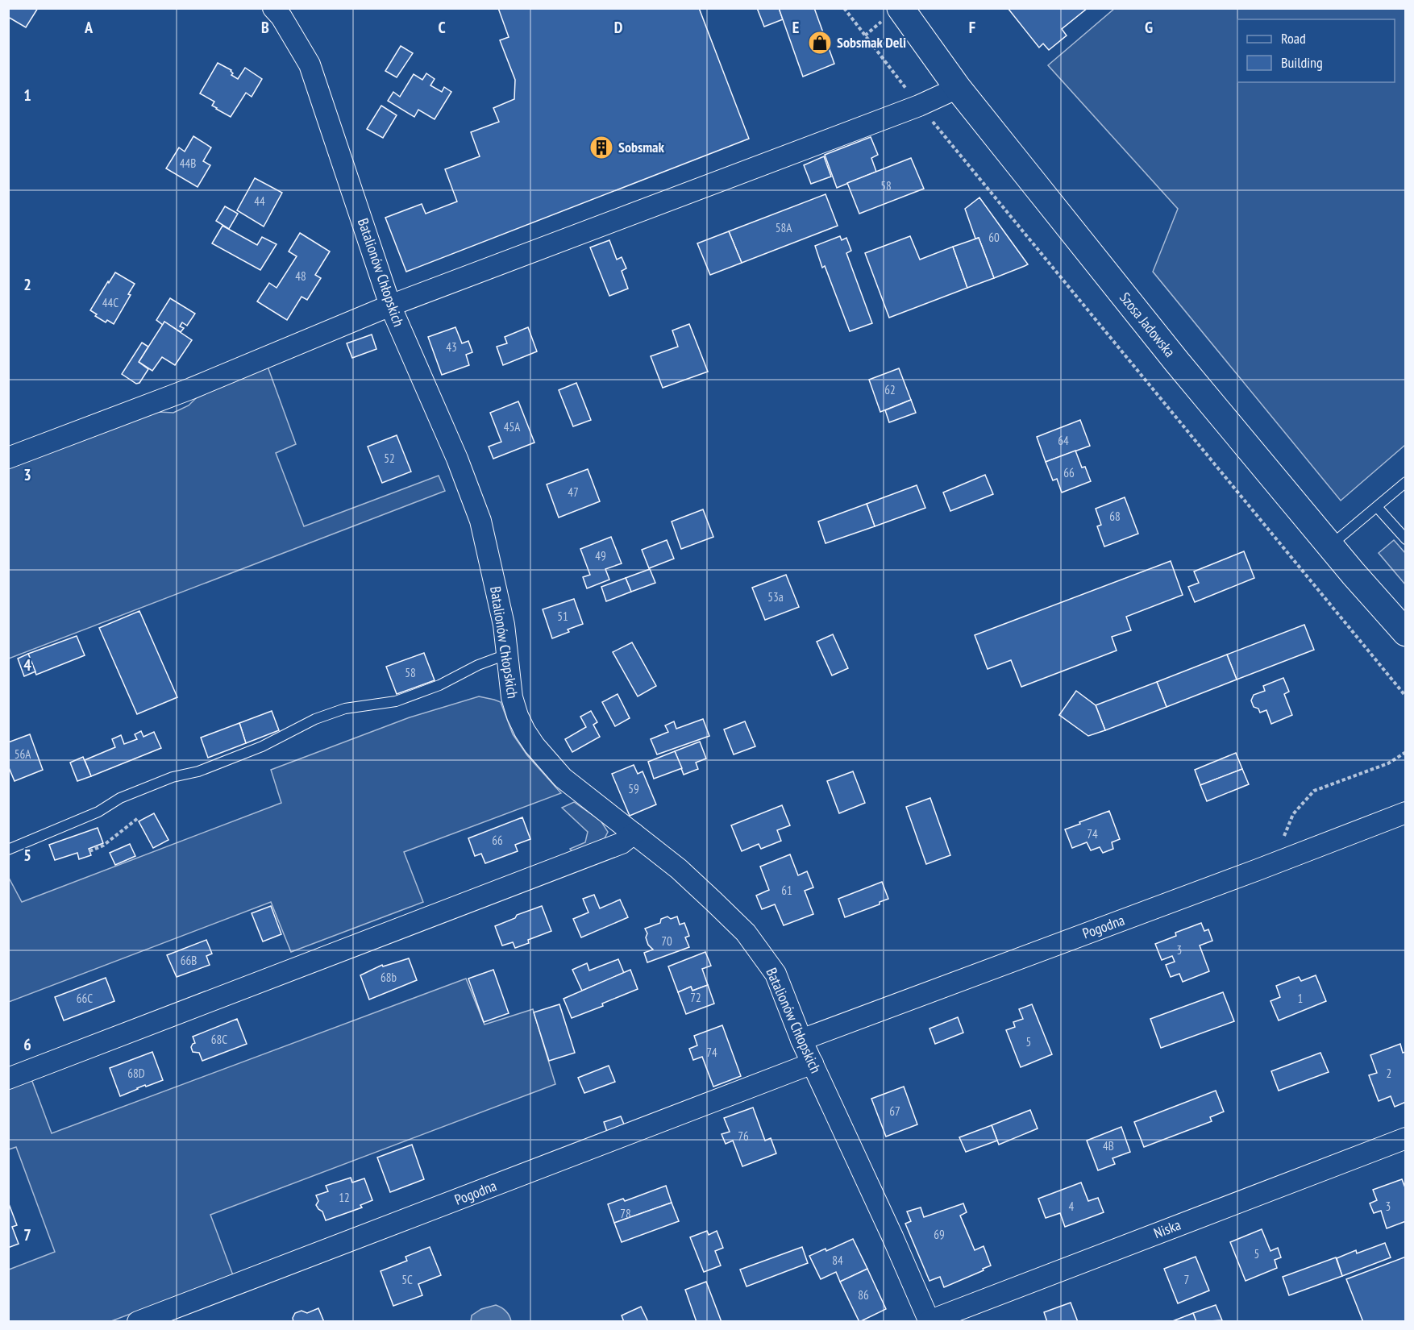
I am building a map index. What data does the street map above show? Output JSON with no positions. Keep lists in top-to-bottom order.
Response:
{
  "streets": {
    "main road": ["Szosa Jadowska"],
    "street": ["Batalionów Chłopskich", "Pogodna", "Niska"]
  },
  "crossings": [
    ["Batalionów Chłopskich", "Pogodna"],
    ["Batalionów Chłopskich", "Niska"]
  ],
  "places": {
    "shop": ["Sobsmak Deli"],
    "building": ["Sobsmak"]
  },
  "house_numbers": [
    "44B",
    "58",
    "44",
    "58A",
    "60",
    "48",
    "44C",
    "43",
    "62",
    "45A",
    "64",
    "52",
    "66",
    "47",
    "68",
    "49",
    "53a",
    "51",
    "58",
    "56A",
    "59",
    "74",
    "66",
    "61",
    "70",
    "3",
    "66B",
    "68b",
    "72",
    "66C",
    "1",
    "68C",
    "5",
    "74",
    "68D",
    "2",
    "67",
    "76",
    "4B",
    "12",
    "4",
    "3",
    "78",
    "69",
    "5",
    "84",
    "5C",
    "7",
    "86"
  ],
  "legend": ["Road", "Building"],
  "grid": {
    "columns": [
      "A",
      "B",
      "C",
      "D",
      "E",
      "F",
      "G"
    ],
    "rows": [
      "1",
      "2",
      "3",
      "4",
      "5",
      "6",
      "7"
    ]
  }
}
